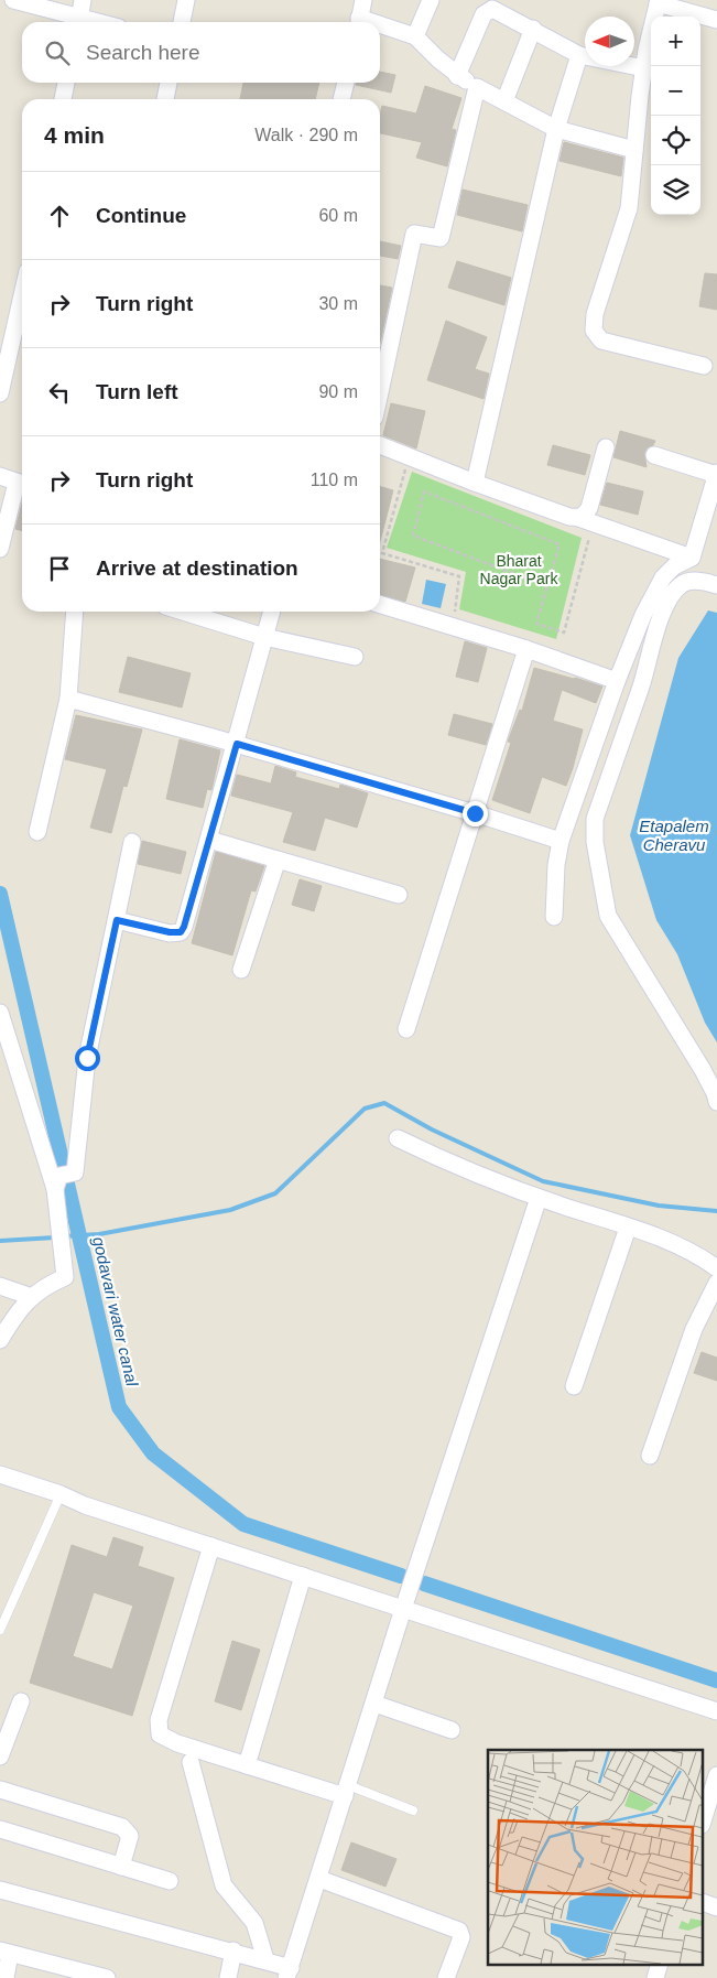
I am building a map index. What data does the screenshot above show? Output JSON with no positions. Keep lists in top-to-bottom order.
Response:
{
  "water": ["Etapalem Cheravu", "godavari water canal"],
  "parks": ["Bharat Nagar Park"],
  "north": "left",
  "page": {
    "map_buttons": ["+", "−"],
    "search": "Search here",
    "heading": ["4 min", "Walk · 290 m"],
    "list": [
      ["Continue", "60 m"],
      ["Turn right", "30 m"],
      ["Turn left", "90 m"],
      ["Turn right", "110 m"],
      "Arrive at destination"
    ]
  }
}
